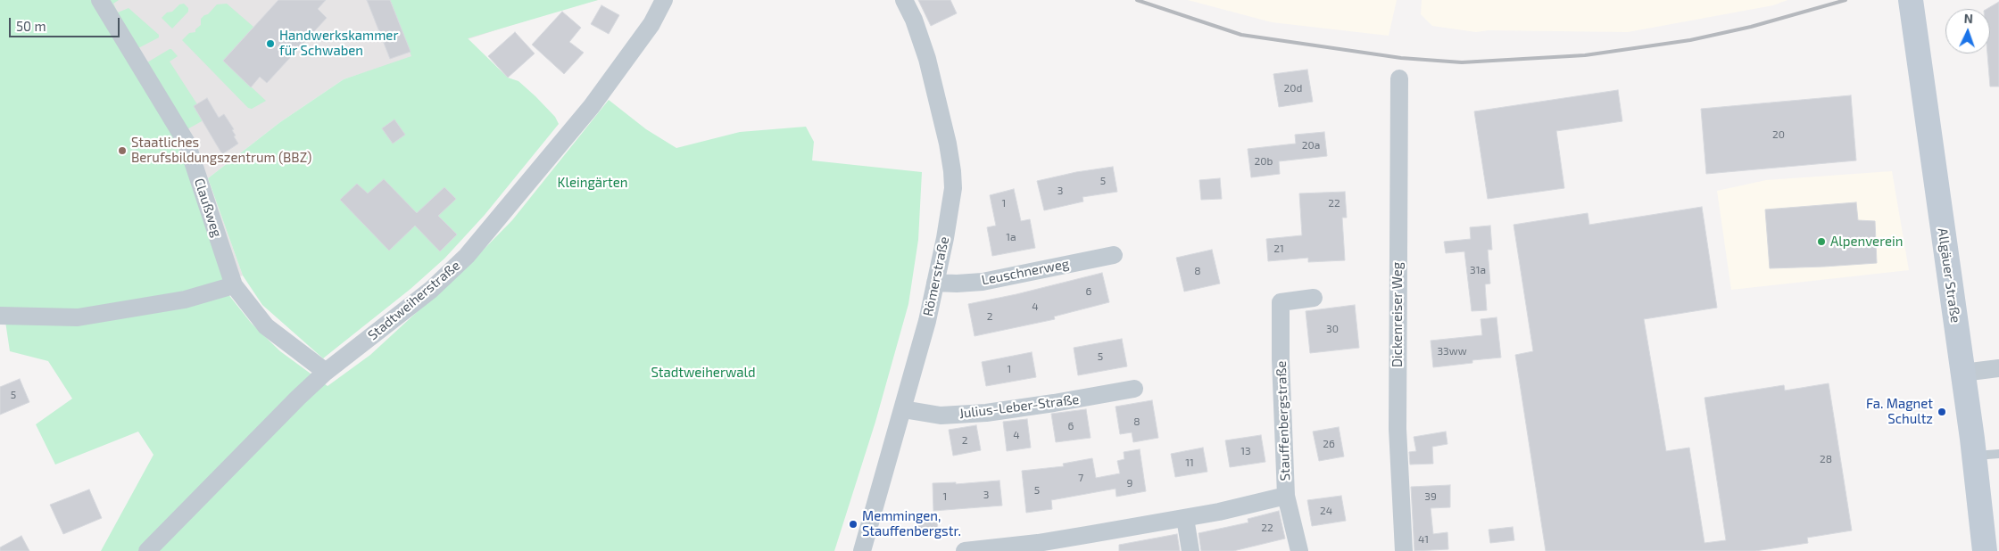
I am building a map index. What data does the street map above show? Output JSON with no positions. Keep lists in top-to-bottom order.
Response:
{
  "streets": {
    "main road": ["Allgäuer Straße"],
    "street": [
      "Claußweg",
      "Leuschnerweg",
      "Römerstraße",
      "Stadtweiherstraße",
      "Dickenreiser Weg",
      "Julius-Leber-Straße",
      "Stauffenbergstraße"
    ]
  },
  "crossings": [
    ["Claußweg", "Stadtweiherstraße"],
    ["Leuschnerweg", "Römerstraße"],
    ["Römerstraße", "Julius-Leber-Straße"]
  ],
  "parks": ["Kleingärten", "Stadtweiherwald"],
  "places": [
    "Handwerkskammer für Schwaben",
    "Staatliches Berufsbildungszentrum (BBZ)",
    "Alpenverein",
    "Fa. Magnet Schultz",
    "Memmingen, Stauffenbergstr."
  ],
  "house_numbers": [
    "20d",
    "20",
    "20a",
    "20b",
    "5",
    "3",
    "1",
    "22",
    "1a",
    "21",
    "31a",
    "8",
    "6",
    "4",
    "2",
    "30",
    "33ww",
    "5",
    "1",
    "5",
    "8",
    "6",
    "4",
    "2",
    "26",
    "13",
    "28",
    "11",
    "7",
    "9",
    "5",
    "3",
    "1",
    "39",
    "24",
    "22",
    "41"
  ],
  "scale_bar": "50 m",
  "north": "top"
}
